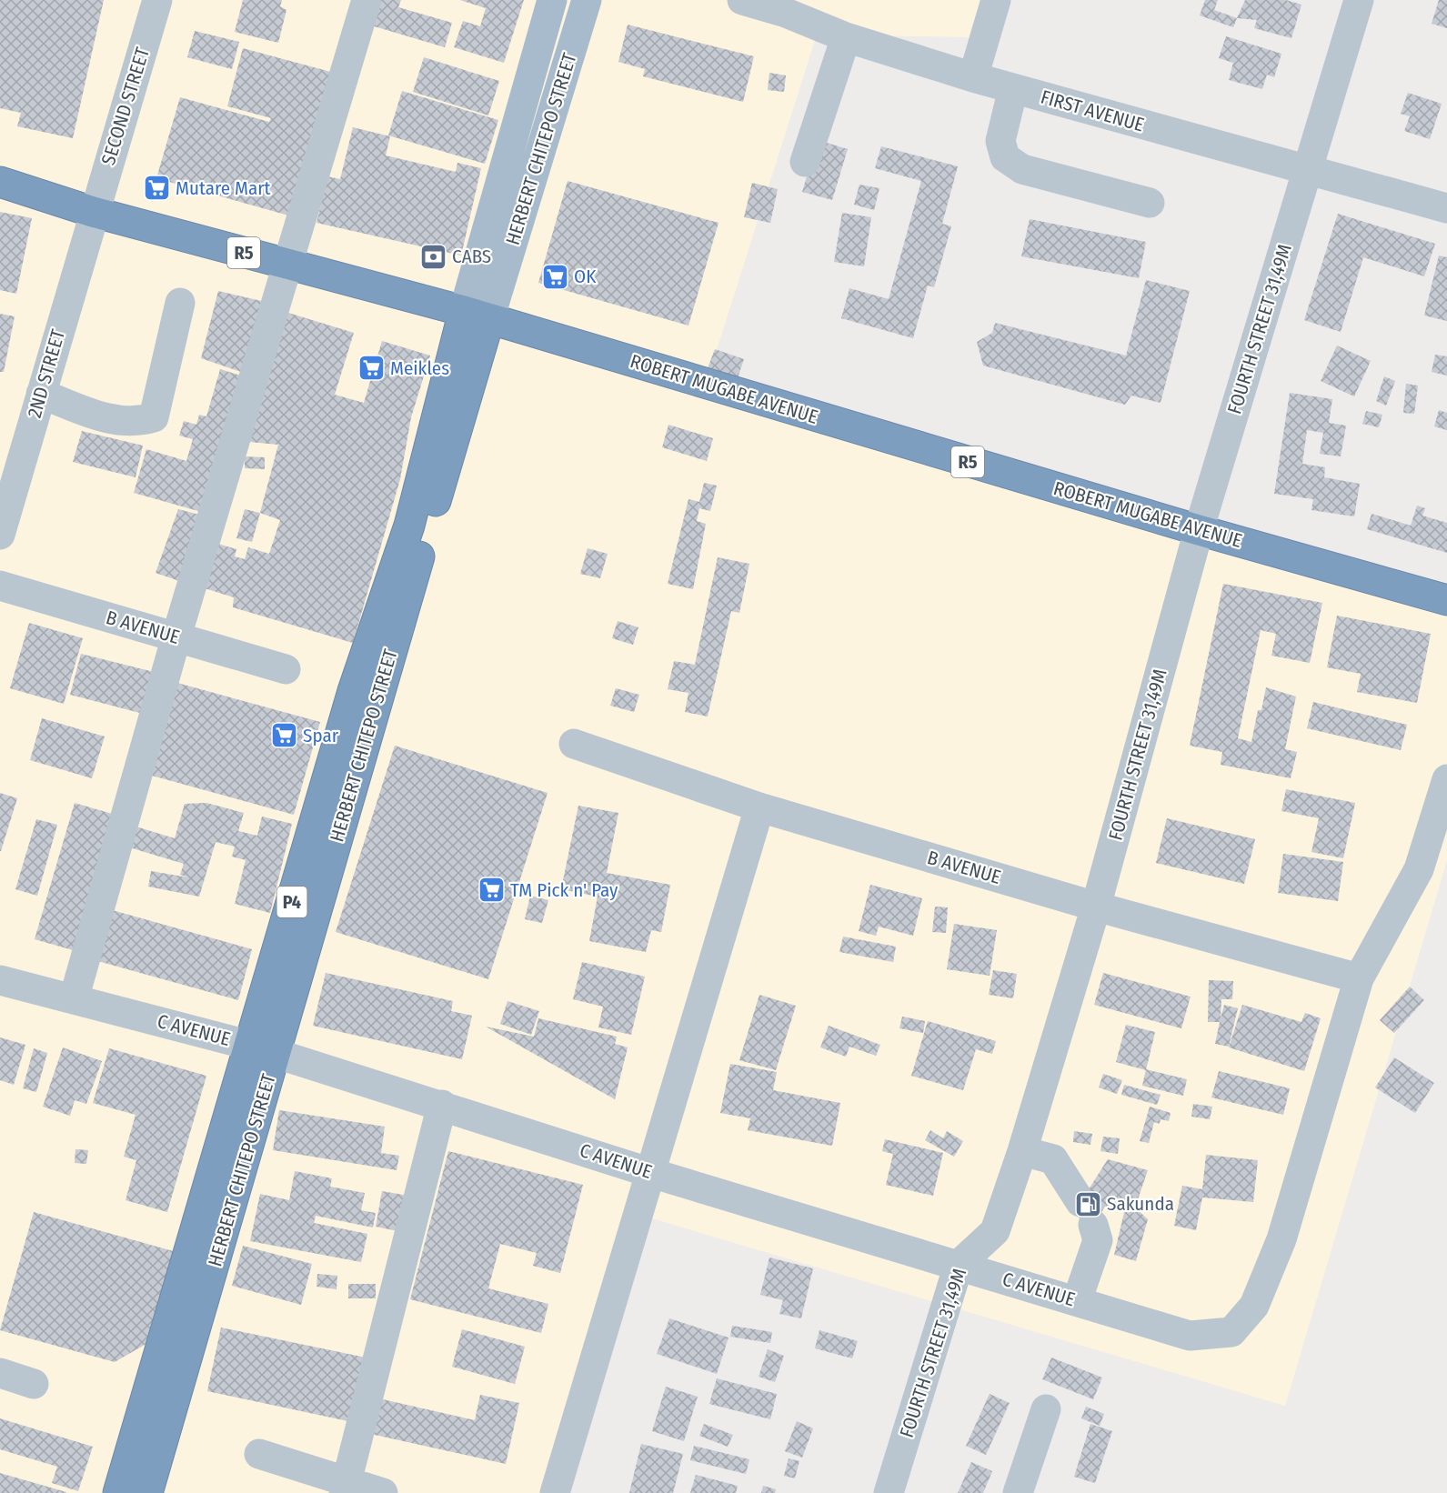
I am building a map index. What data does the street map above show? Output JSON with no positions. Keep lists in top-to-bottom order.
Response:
{
  "streets": {
    "highway": [
      "HERBERT CHITEPO STREET",
      "R5",
      "ROBERT MUGABE AVENUE",
      "P4"
    ],
    "street": [
      "SECOND STREET",
      "FIRST AVENUE",
      "FOURTH STREET 31,49M",
      "2ND STREET",
      "B AVENUE",
      "C AVENUE"
    ]
  },
  "crossings": [
    ["SECOND STREET", "2ND STREET"],
    ["SECOND STREET", "ROBERT MUGABE AVENUE"],
    ["FIRST AVENUE", "FOURTH STREET 31,49M"],
    ["HERBERT CHITEPO STREET", "ROBERT MUGABE AVENUE"],
    ["HERBERT CHITEPO STREET", "C AVENUE"],
    ["FOURTH STREET 31,49M", "ROBERT MUGABE AVENUE"],
    ["FOURTH STREET 31,49M", "B AVENUE"],
    ["FOURTH STREET 31,49M", "C AVENUE"],
    ["2ND STREET", "ROBERT MUGABE AVENUE"],
    ["B AVENUE", "C AVENUE"]
  ],
  "places": {
    "supermarket": [
      "Mutare Mart",
      "OK",
      "Meikles",
      "Spar",
      "TM Pick n' Pay"
    ],
    "bank": ["CABS"],
    "fuel station": ["Sakunda"]
  }
}
